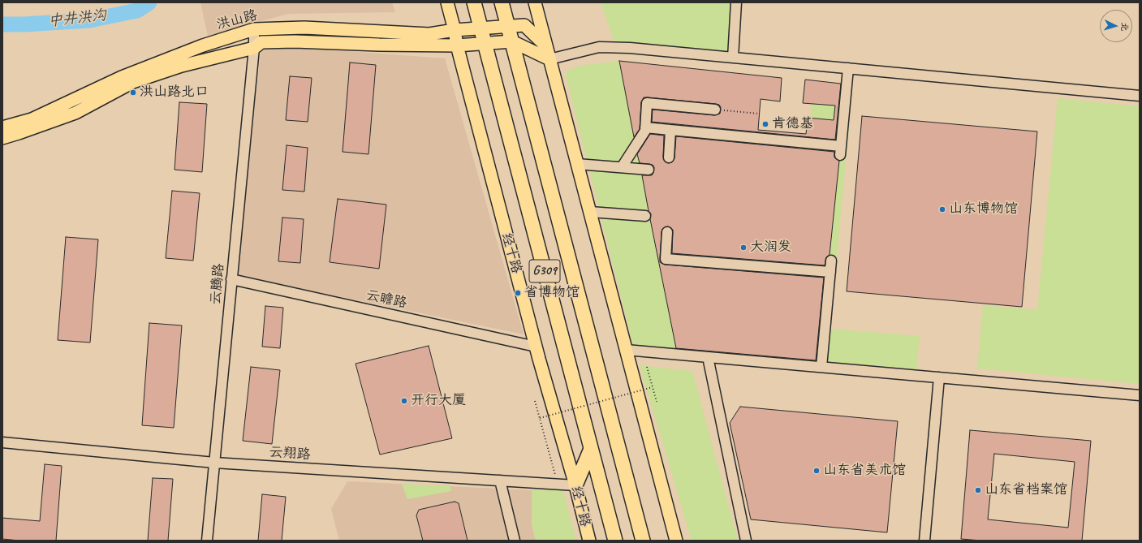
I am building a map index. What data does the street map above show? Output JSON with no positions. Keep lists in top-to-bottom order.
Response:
{
  "streets": {
    "highway": ["经十路", "G309"],
    "main road": ["洪山路"],
    "street": ["云腾路", "云瞻路", "云翔路"]
  },
  "crossings": [
    ["洪山路", "经十路"],
    ["洪山路", "G309"],
    ["洪山路", "云腾路"],
    ["经十路", "云瞻路"],
    ["经十路", "云翔路"],
    ["云腾路", "云瞻路"],
    ["云腾路", "云翔路"]
  ],
  "water": ["中井洪沟"],
  "places": [
    "洪山路北口",
    "肯德基",
    "山东博物馆",
    "大润发",
    "省博物馆",
    "开行大厦",
    "山东省美术馆",
    "山东省档案馆"
  ],
  "north": "right"
}
